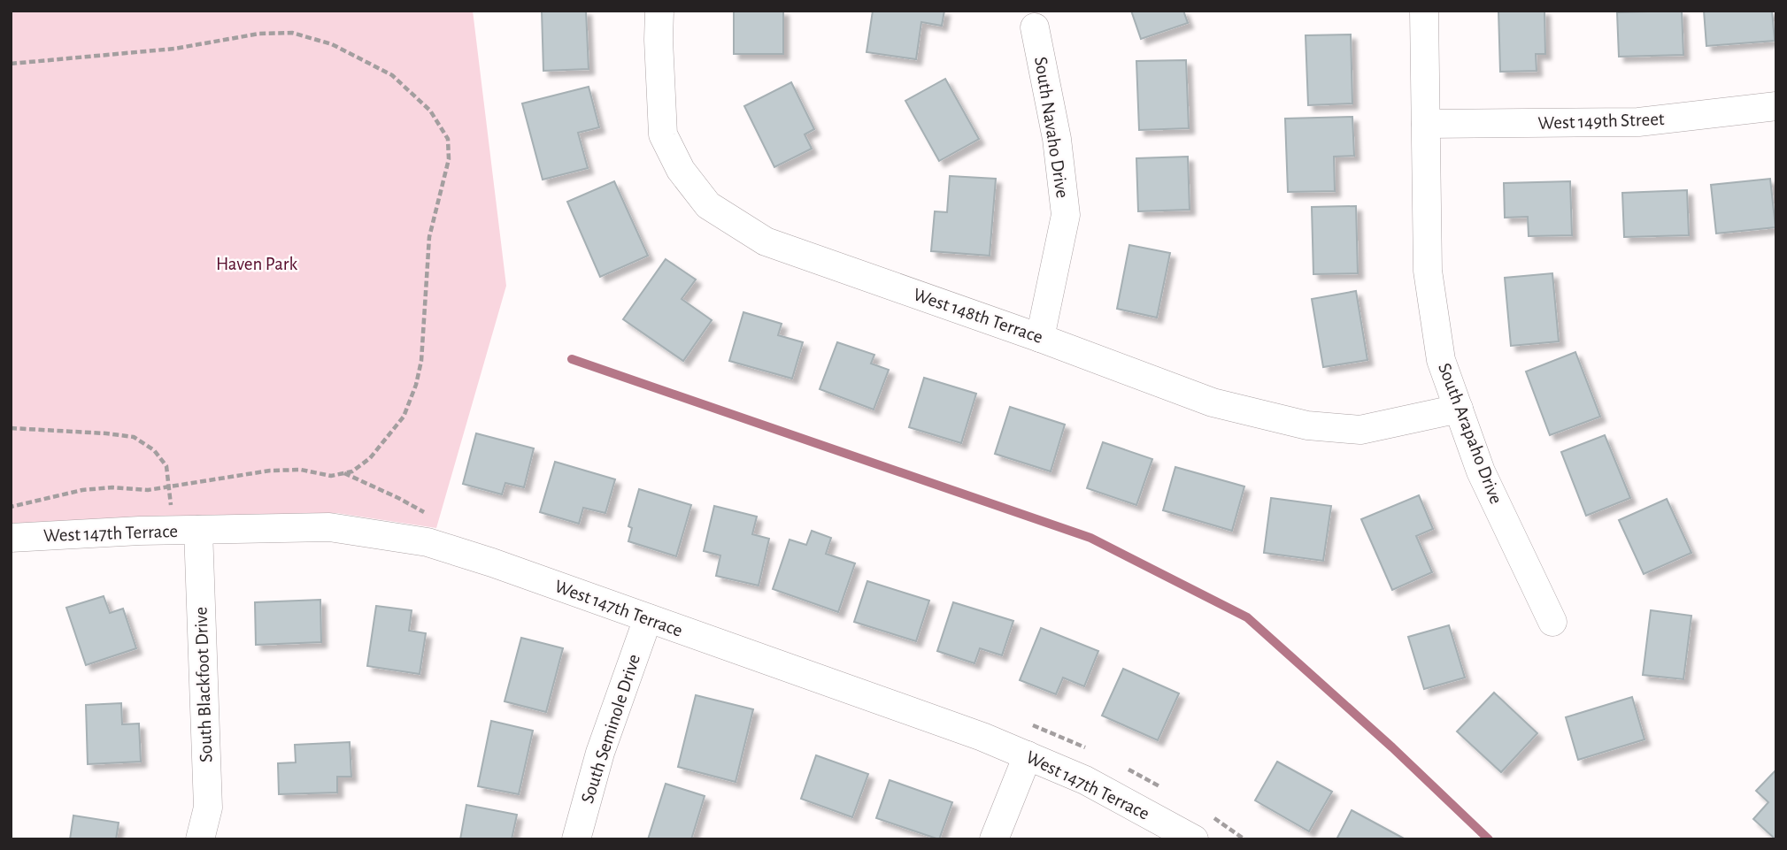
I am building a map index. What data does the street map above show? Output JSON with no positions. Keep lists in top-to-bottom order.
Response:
{
  "streets": {
    "street": [
      "West 149th Street",
      "South Navaho Drive",
      "West 148th Terrace",
      "South Arapaho Drive",
      "West 147th Terrace",
      "South Blackfoot Drive",
      "South Seminole Drive"
    ]
  },
  "crossings": [
    ["West 149th Street", "South Arapaho Drive"],
    ["South Navaho Drive", "West 148th Terrace"],
    ["West 148th Terrace", "South Arapaho Drive"],
    ["West 147th Terrace", "South Blackfoot Drive"],
    ["West 147th Terrace", "South Seminole Drive"]
  ],
  "parks": ["Haven Park"]
}
